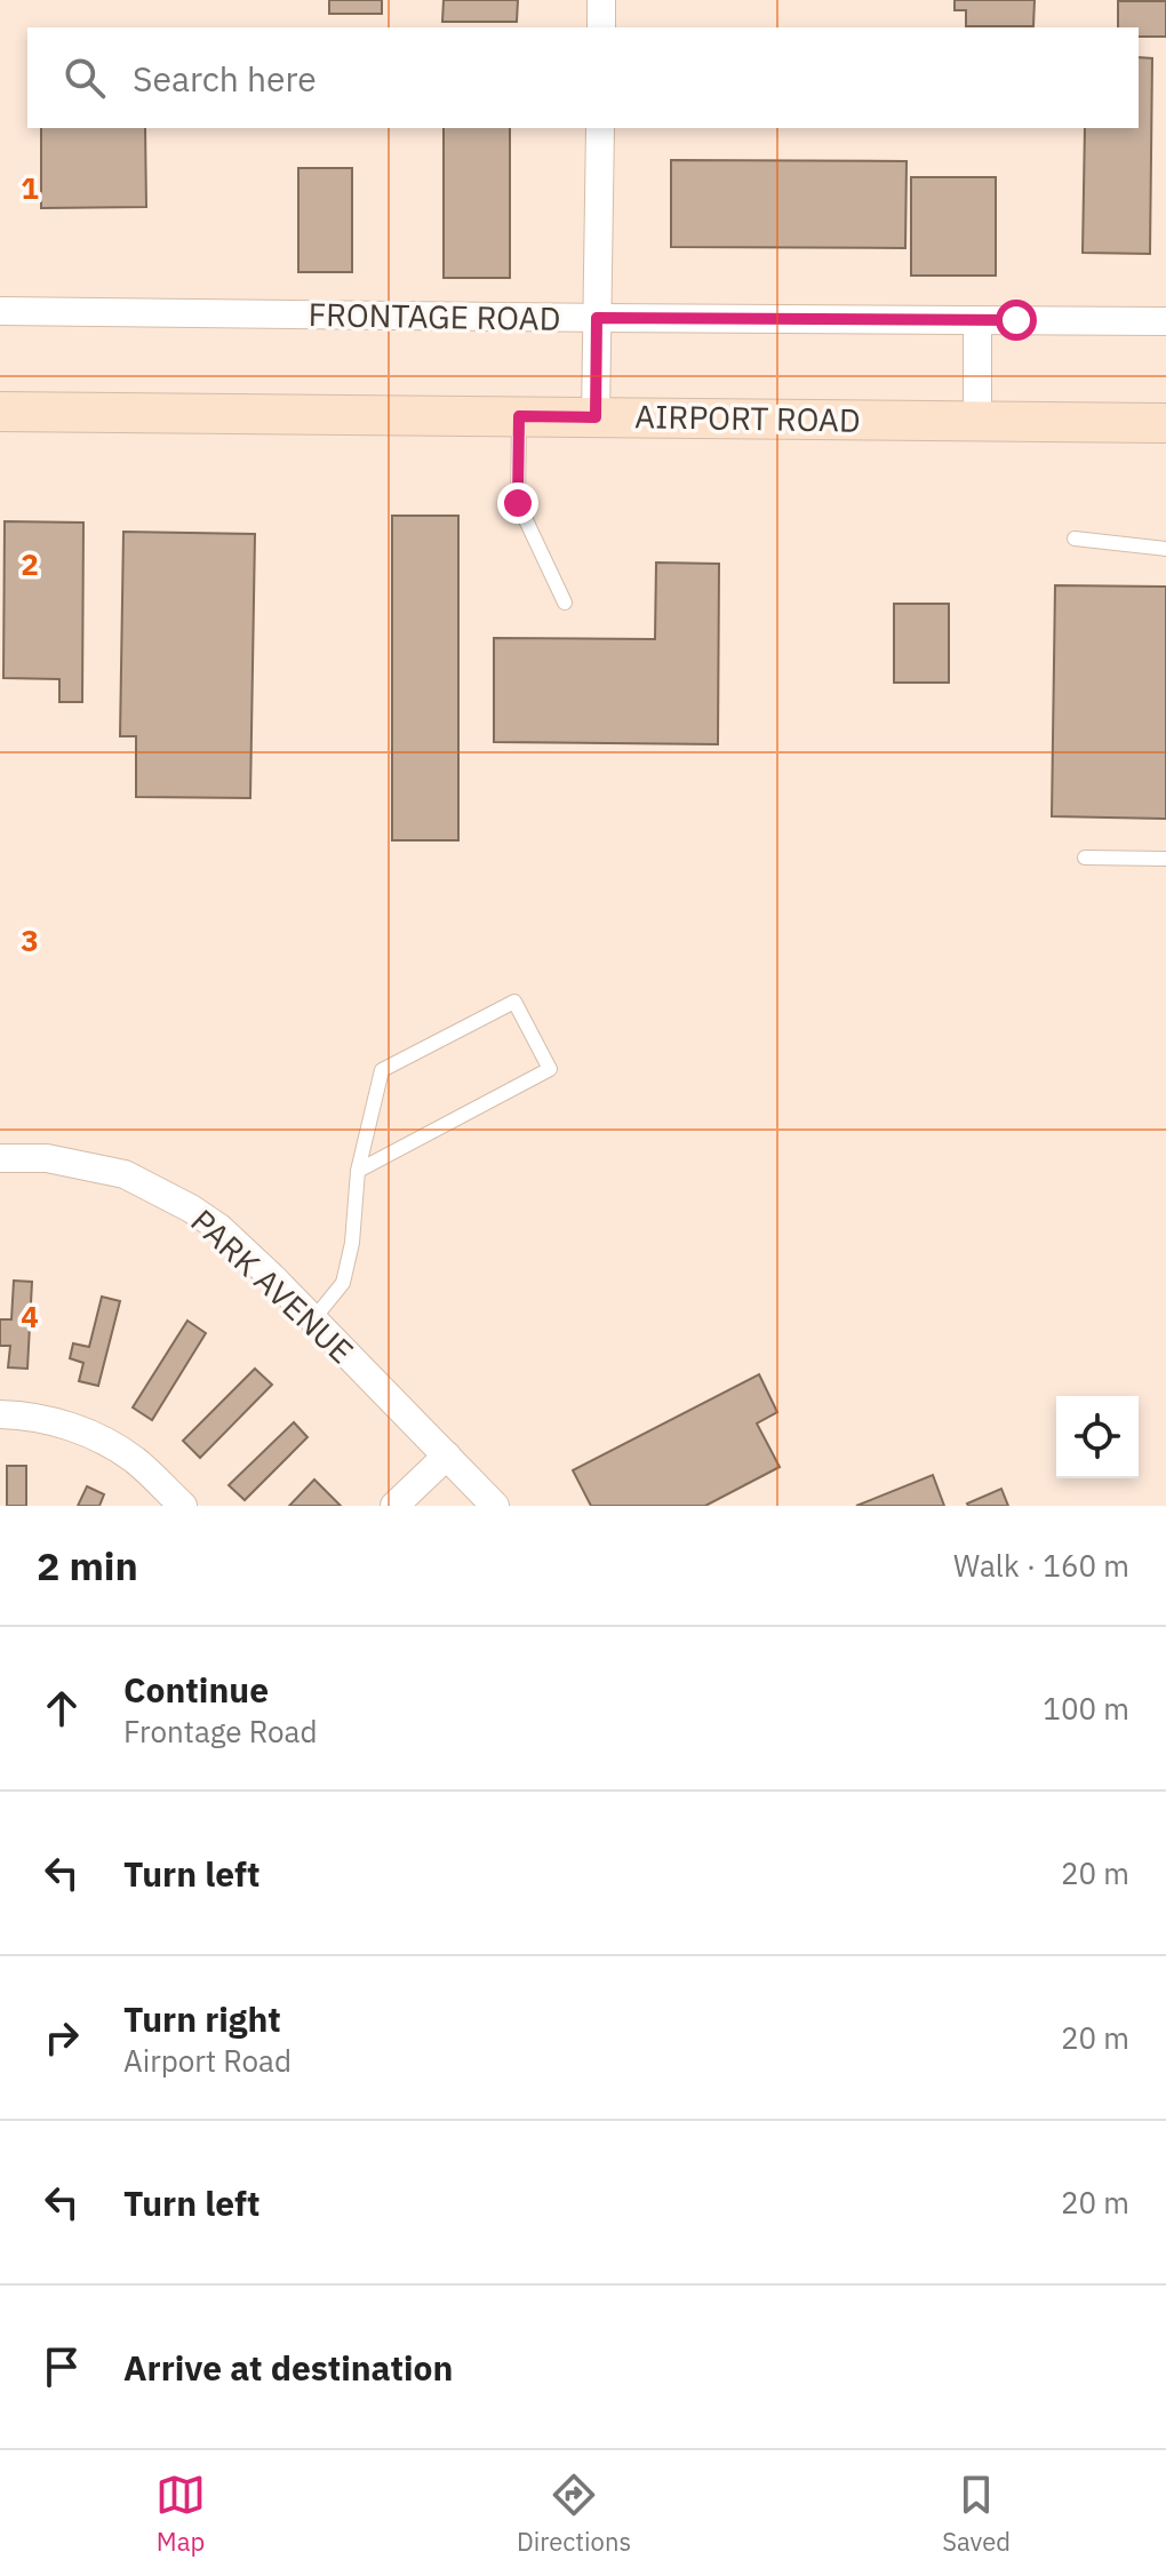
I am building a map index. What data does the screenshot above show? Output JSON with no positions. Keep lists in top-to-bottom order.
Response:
{
  "streets": {
    "main road": ["AIRPORT ROAD"],
    "street": ["FRONTAGE ROAD", "PARK AVENUE"]
  },
  "page": {
    "search": "Search here",
    "heading": ["2 min", "Walk · 160 m"],
    "list": [
      ["Continue", "Frontage Road", "100 m"],
      ["Turn left", "20 m"],
      ["Turn right", "Airport Road", "20 m"],
      ["Turn left", "20 m"],
      "Arrive at destination"
    ],
    "nav": ["Map", "Directions", "Saved"]
  },
  "grid": {
    "rows": [
      "1",
      "2",
      "3",
      "4"
    ]
  }
}
